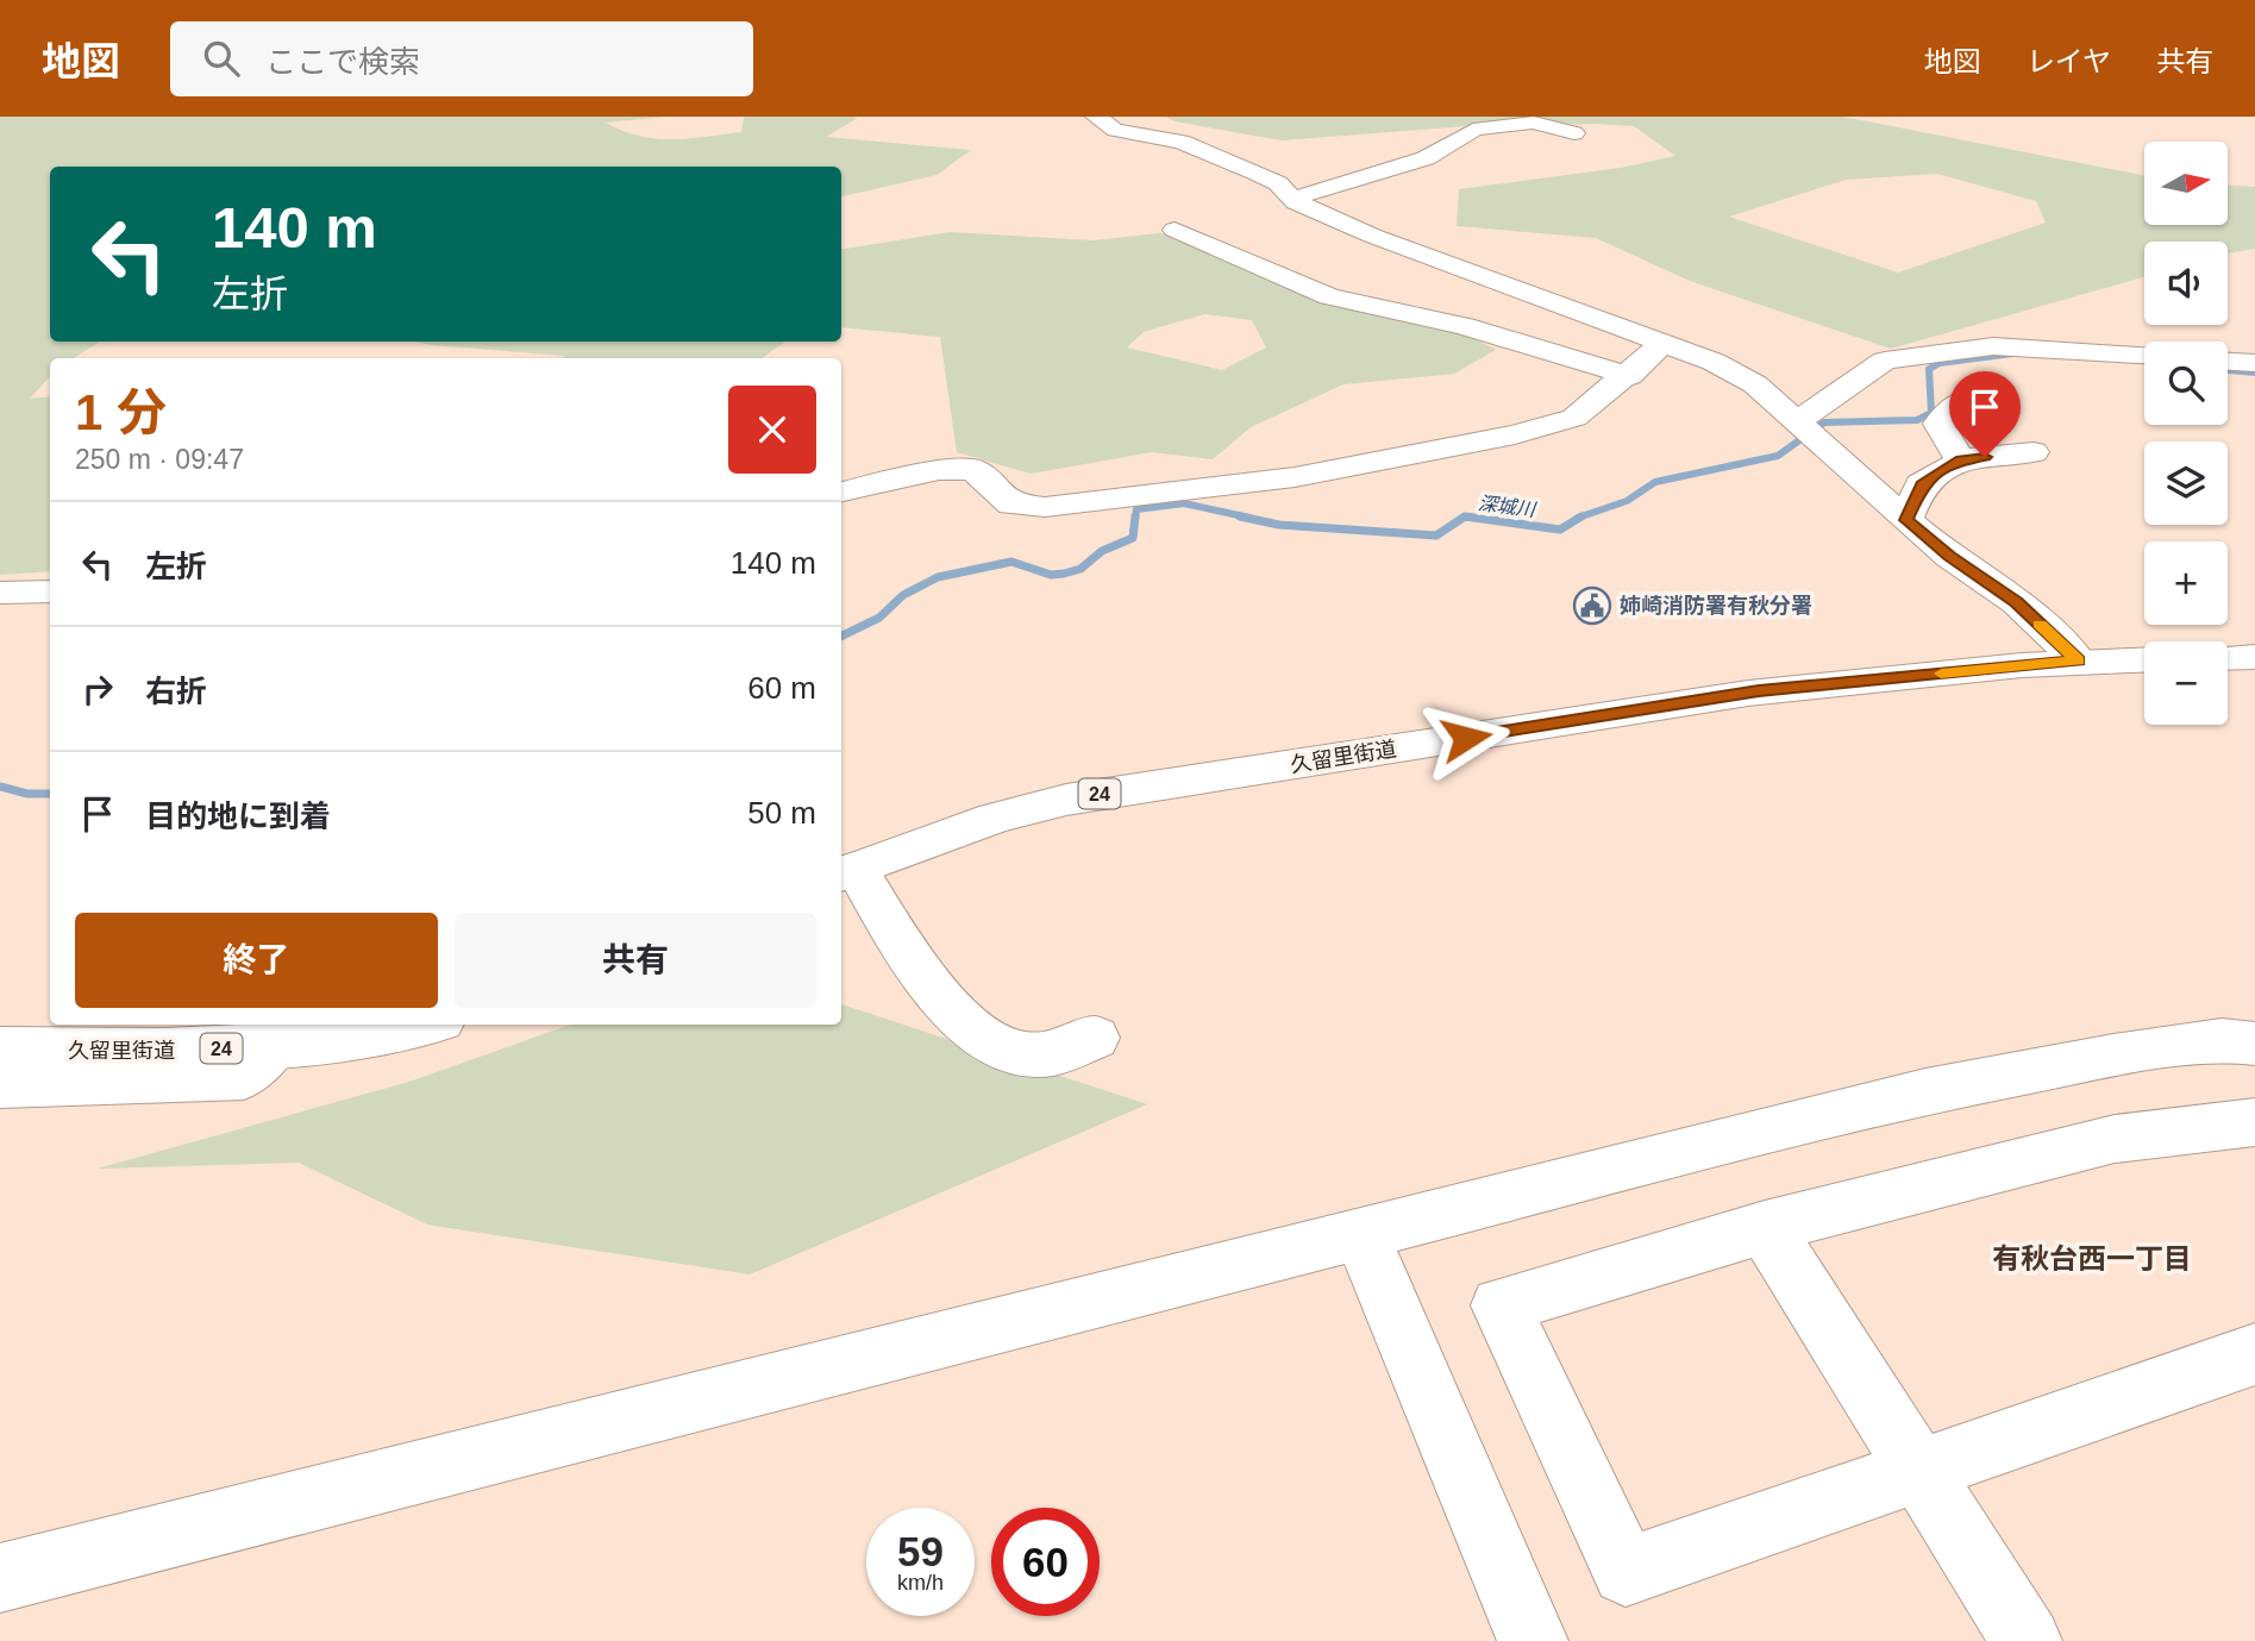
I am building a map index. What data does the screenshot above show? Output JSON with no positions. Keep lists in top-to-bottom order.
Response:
{
  "streets": {
    "street": ["久留里街道", "24"]
  },
  "districts": ["有秋台西一丁目"],
  "water": ["深城川"],
  "places": {
    "public building": ["姉崎消防署有秋分署"]
  },
  "north": "right",
  "page": {
    "header": "地図",
    "search": "ここで検索",
    "nav": ["地図", "レイヤ", "共有"],
    "map_buttons": ["+", "−"],
    "turn": ["140 m", "左折"],
    "heading": ["1 分", "250 m · 09:47"],
    "list": [
      {
        "name": "左折",
        "value": "140 m"
      },
      {
        "name": "右折",
        "value": "60 m"
      },
      {
        "name": "目的地に到着",
        "value": "50 m"
      }
    ],
    "buttons": ["終了", "共有"],
    "speed": "59 km/h",
    "limit": "60"
  }
}
